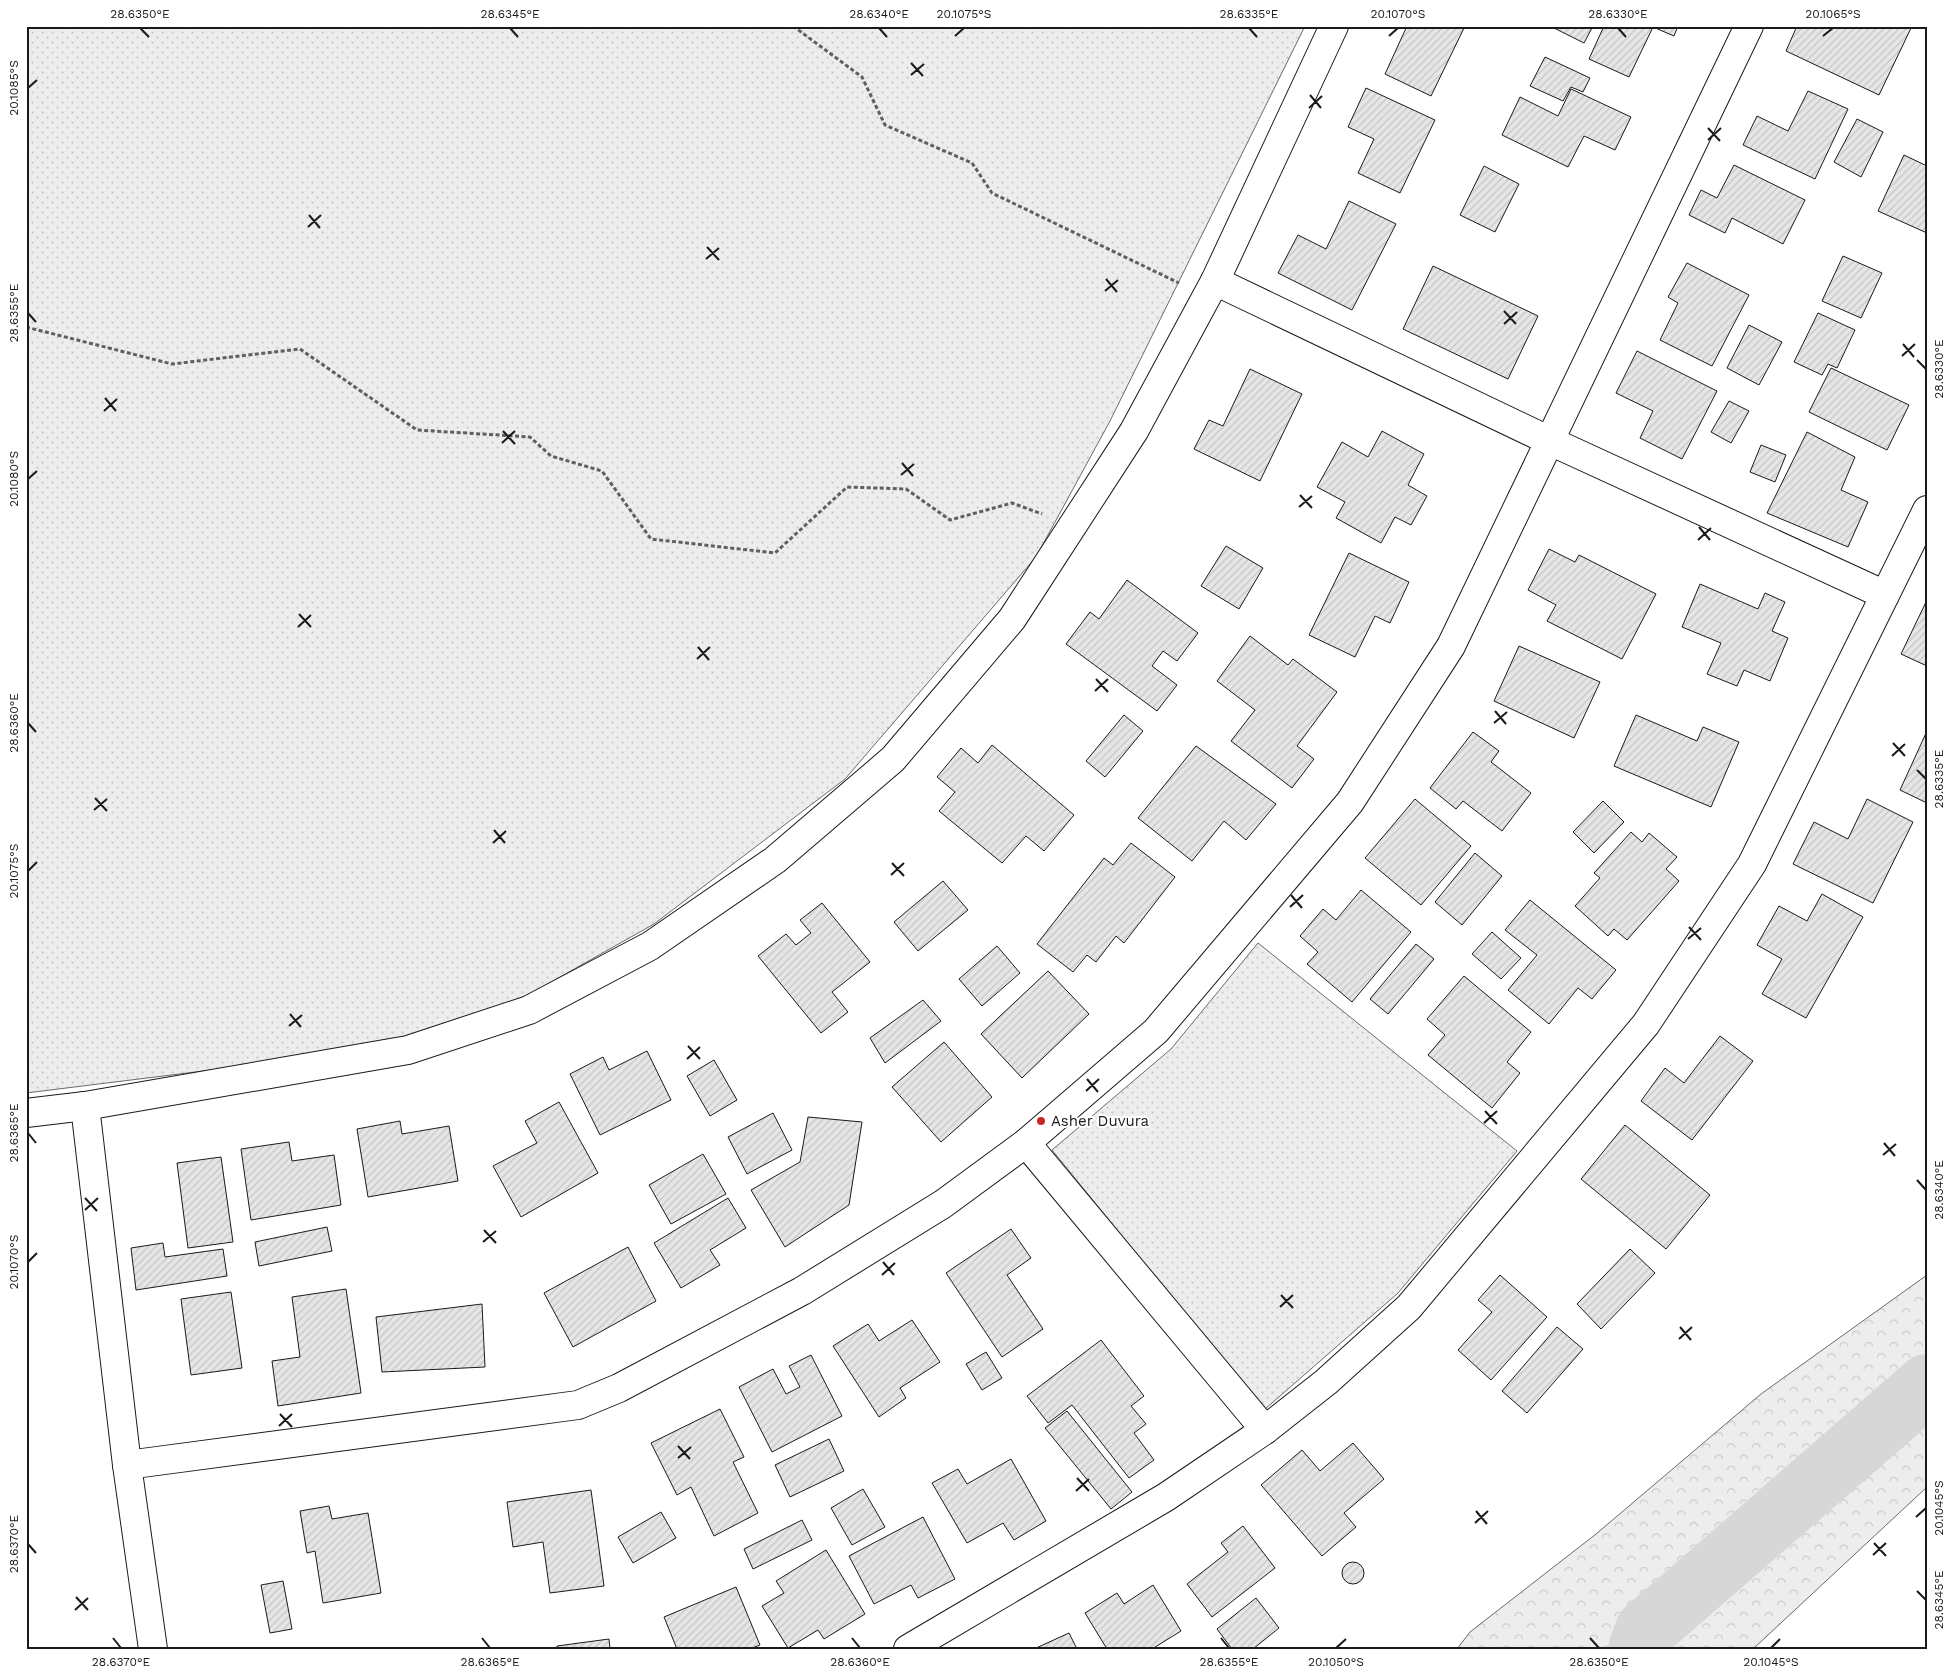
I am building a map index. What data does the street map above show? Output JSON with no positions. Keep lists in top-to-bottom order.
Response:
{
  "places": ["Asher Duvura"],
  "coordinates": [
    "28.6350°E",
    "28.6345°E",
    "28.6340°E",
    "20.1075°S",
    "28.6335°E",
    "20.1070°S",
    "28.6330°E",
    "20.1065°S",
    "20.1085°S",
    "28.6355°E",
    "20.1080°S",
    "28.6360°E",
    "28.6365°E",
    "20.1045°S",
    "28.6370°E",
    "20.1050°S"
  ]
}
